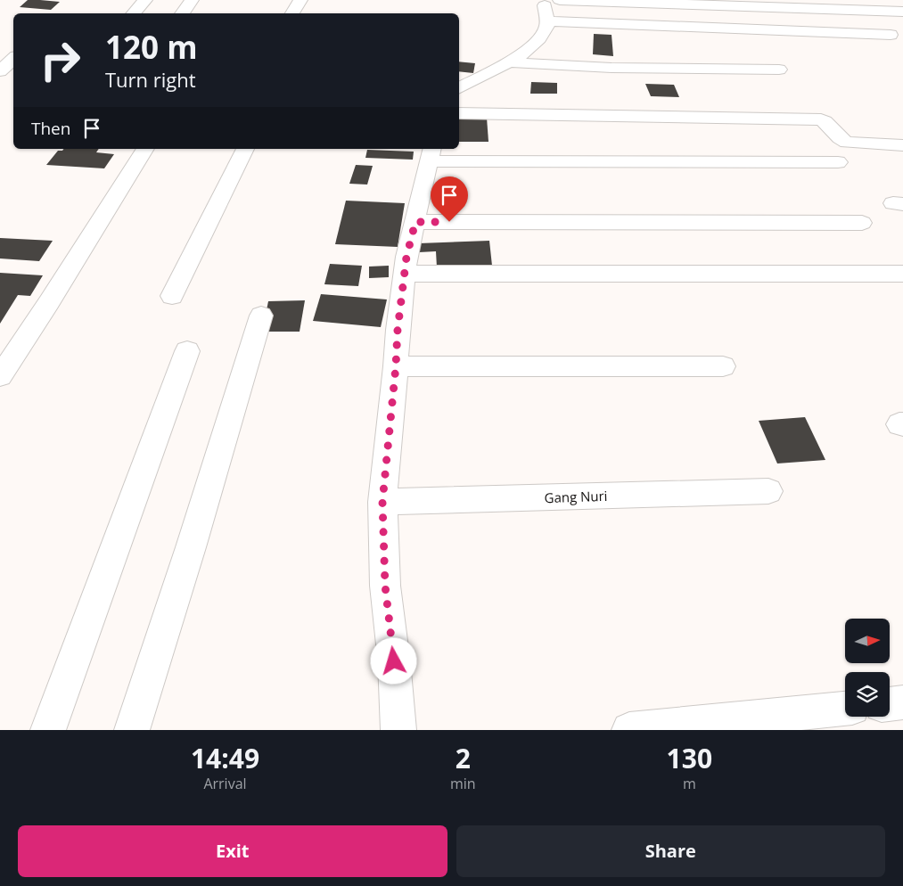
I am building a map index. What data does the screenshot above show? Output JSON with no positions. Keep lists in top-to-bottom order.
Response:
{
  "streets": {
    "street": ["Gang Nuri"]
  },
  "north": "right",
  "page": {
    "turn": ["120 m", "Turn right"],
    "then": "Then",
    "eta": [
      "14:49",
      "Arrival",
      "2",
      "min",
      "130",
      "m"
    ],
    "buttons": ["Exit", "Share"]
  }
}
